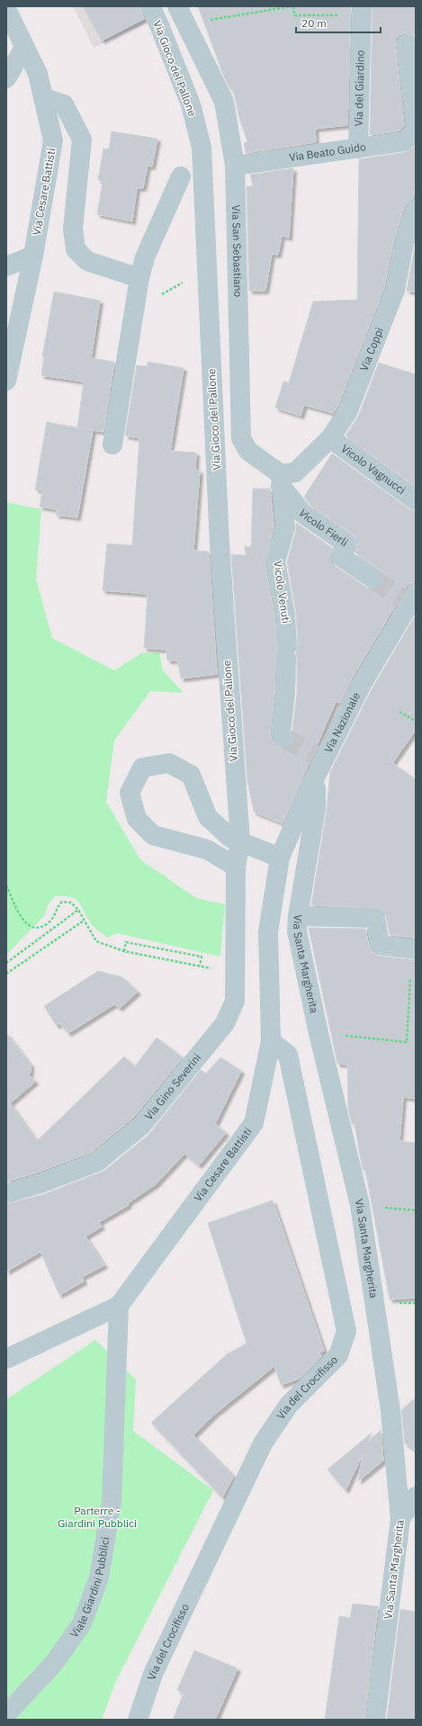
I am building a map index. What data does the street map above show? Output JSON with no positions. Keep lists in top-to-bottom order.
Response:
{
  "streets": {
    "street": [
      "Via Gioco del Pallone",
      "Via del Giardino",
      "Via Beato Guido",
      "Via Cesare Battisti",
      "Via San Sebastiano",
      "Via Coppi",
      "Vicolo Vagnucci",
      "Vicolo Fierli",
      "Vicolo Venuti",
      "Via Nazionale",
      "Via Santa Margherita",
      "Via Gino Severini",
      "Via del Crocifisso",
      "Viale Giardini Pubblici"
    ]
  },
  "crossings": [
    ["Via Gioco del Pallone", "Via Gino Severini"],
    ["Via del Giardino", "Via Beato Guido"],
    ["Via Beato Guido", "Via San Sebastiano"],
    ["Via Cesare Battisti", "Via Nazionale"],
    ["Via Cesare Battisti", "Via del Crocifisso"],
    ["Via Cesare Battisti", "Viale Giardini Pubblici"],
    ["Via San Sebastiano", "Via Coppi"],
    ["Via San Sebastiano", "Vicolo Fierli"],
    ["Via San Sebastiano", "Vicolo Venuti"],
    ["Via Coppi", "Vicolo Vagnucci"],
    ["Via Coppi", "Vicolo Fierli"],
    ["Via Coppi", "Vicolo Venuti"],
    ["Vicolo Fierli", "Vicolo Venuti"],
    ["Via Nazionale", "Via Santa Margherita"]
  ],
  "parks": ["Parterre - Giardini Pubblici"],
  "scale_bar": "20 m"
}
